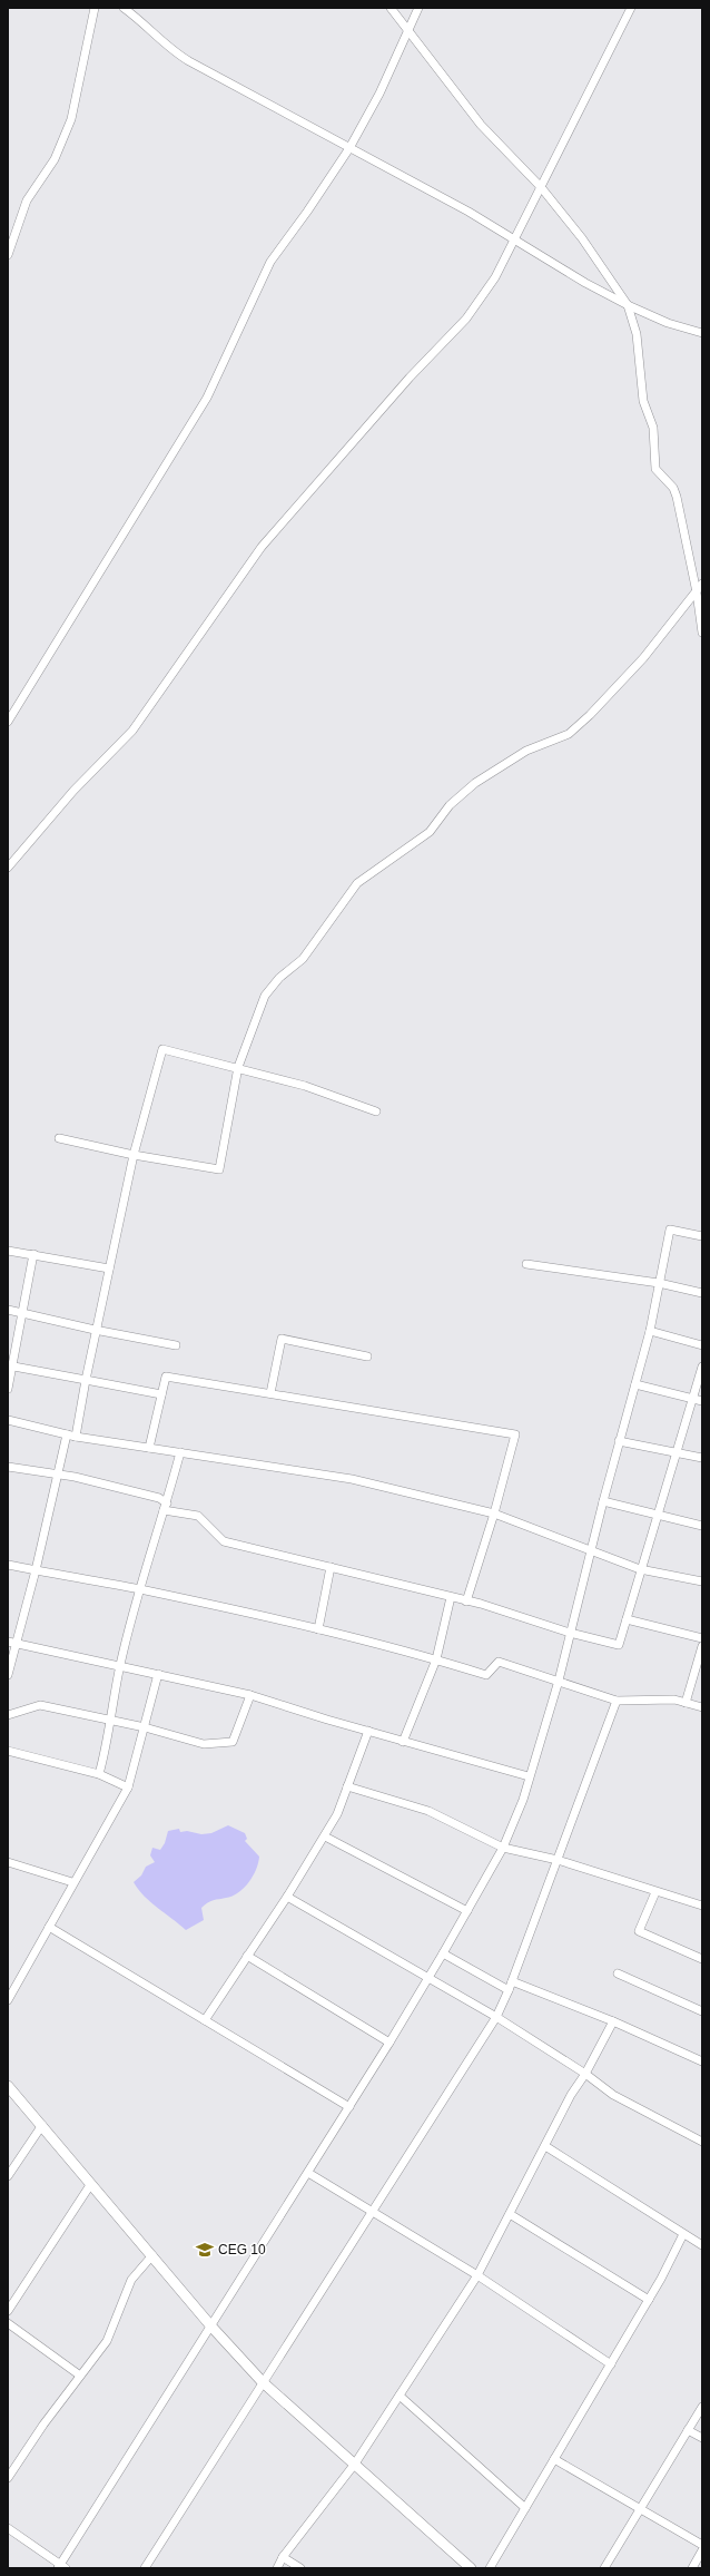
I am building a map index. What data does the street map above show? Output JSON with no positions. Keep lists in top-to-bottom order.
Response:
{
  "places": {
    "school or university": ["CEG 10"]
  }
}
